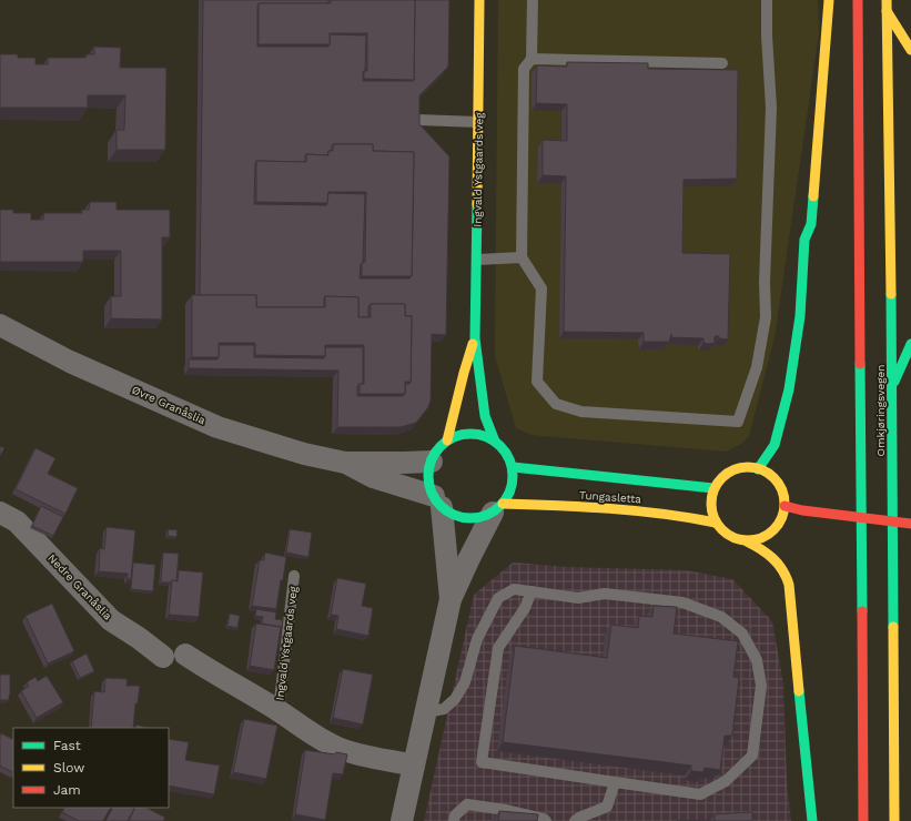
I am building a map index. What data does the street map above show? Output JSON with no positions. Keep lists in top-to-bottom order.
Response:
{
  "streets": {
    "main road": ["Ingvald Ystgaards veg", "Omkjøringsvegen", "Tungasletta"],
    "street": ["Øvre Granåslia", "Nedre Granåslia"]
  },
  "crossings": [
    ["Ingvald Ystgaards veg", "Øvre Granåslia"],
    ["Ingvald Ystgaards veg", "Tungasletta"],
    ["Øvre Granåslia", "Tungasletta"]
  ],
  "legend": ["Fast", "Slow", "Jam"]
}
